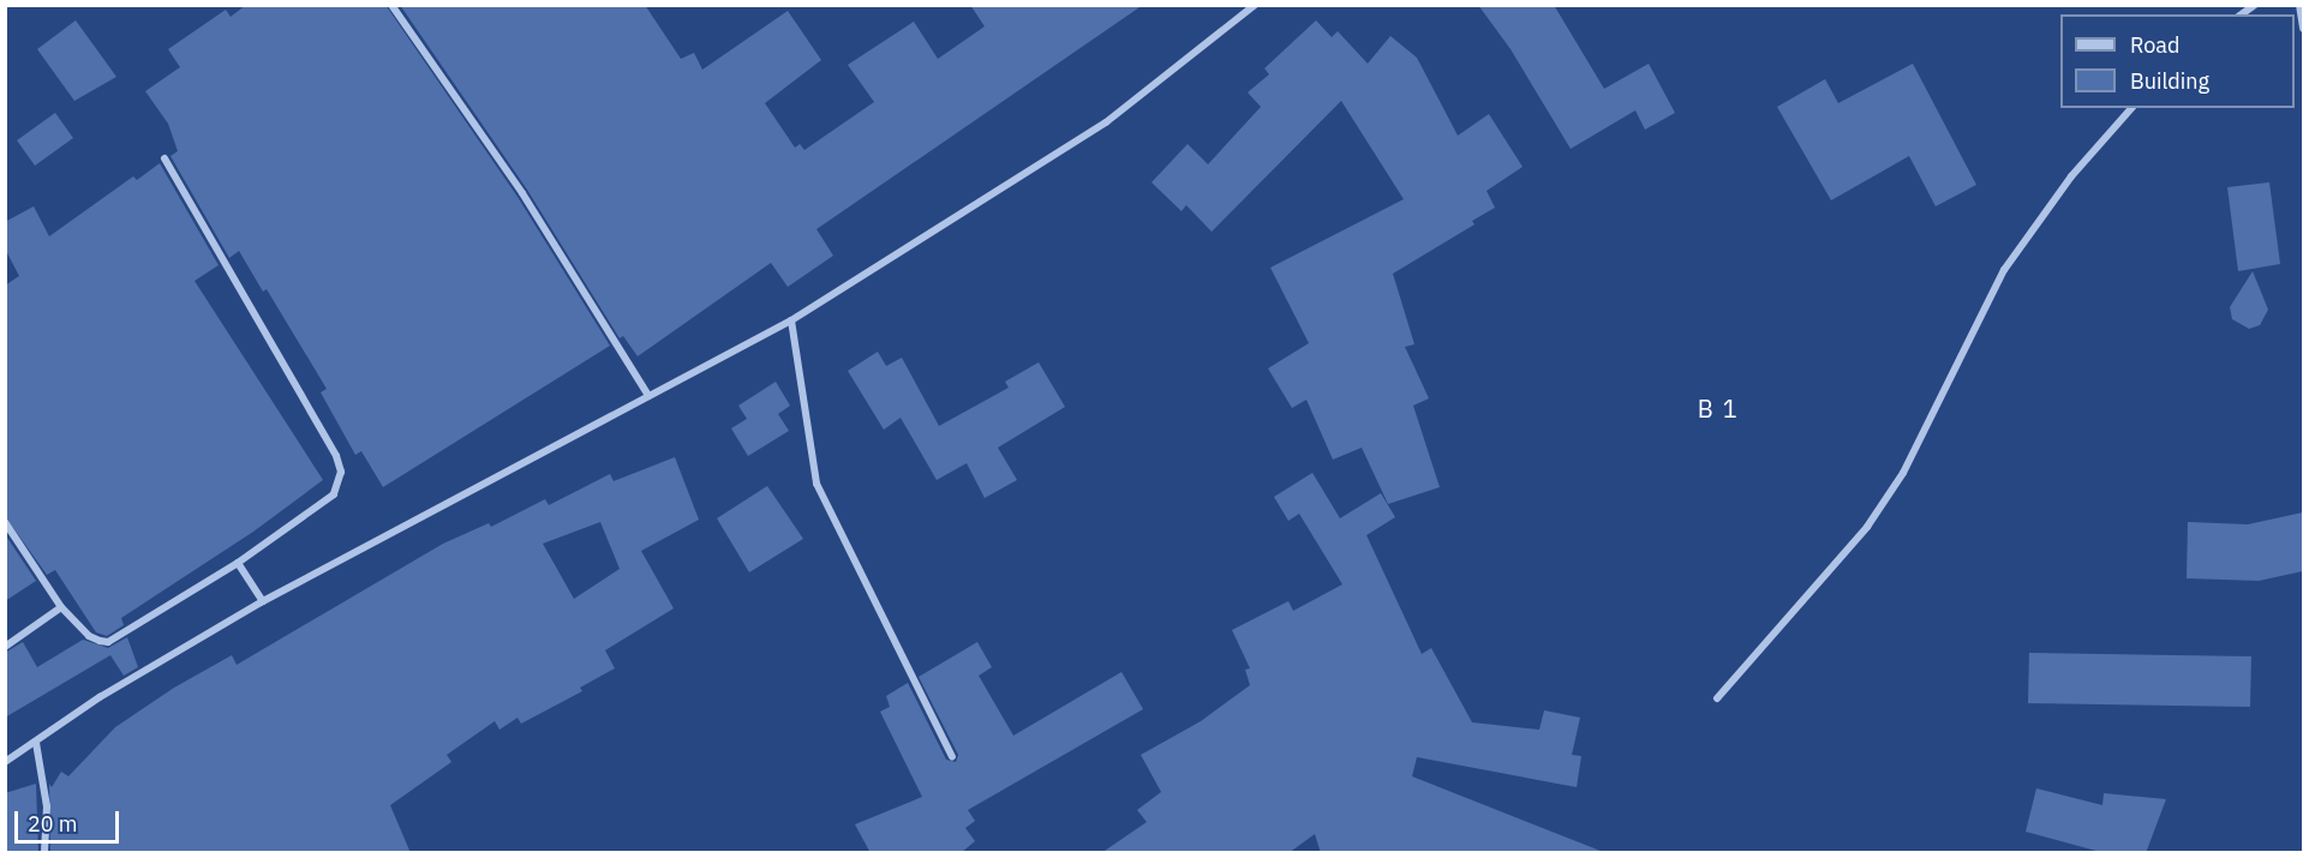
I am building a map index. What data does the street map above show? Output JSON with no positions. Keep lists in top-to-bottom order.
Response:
{
  "districts": ["B 1"],
  "legend": ["Road", "Building"],
  "scale_bar": "20 m"
}
